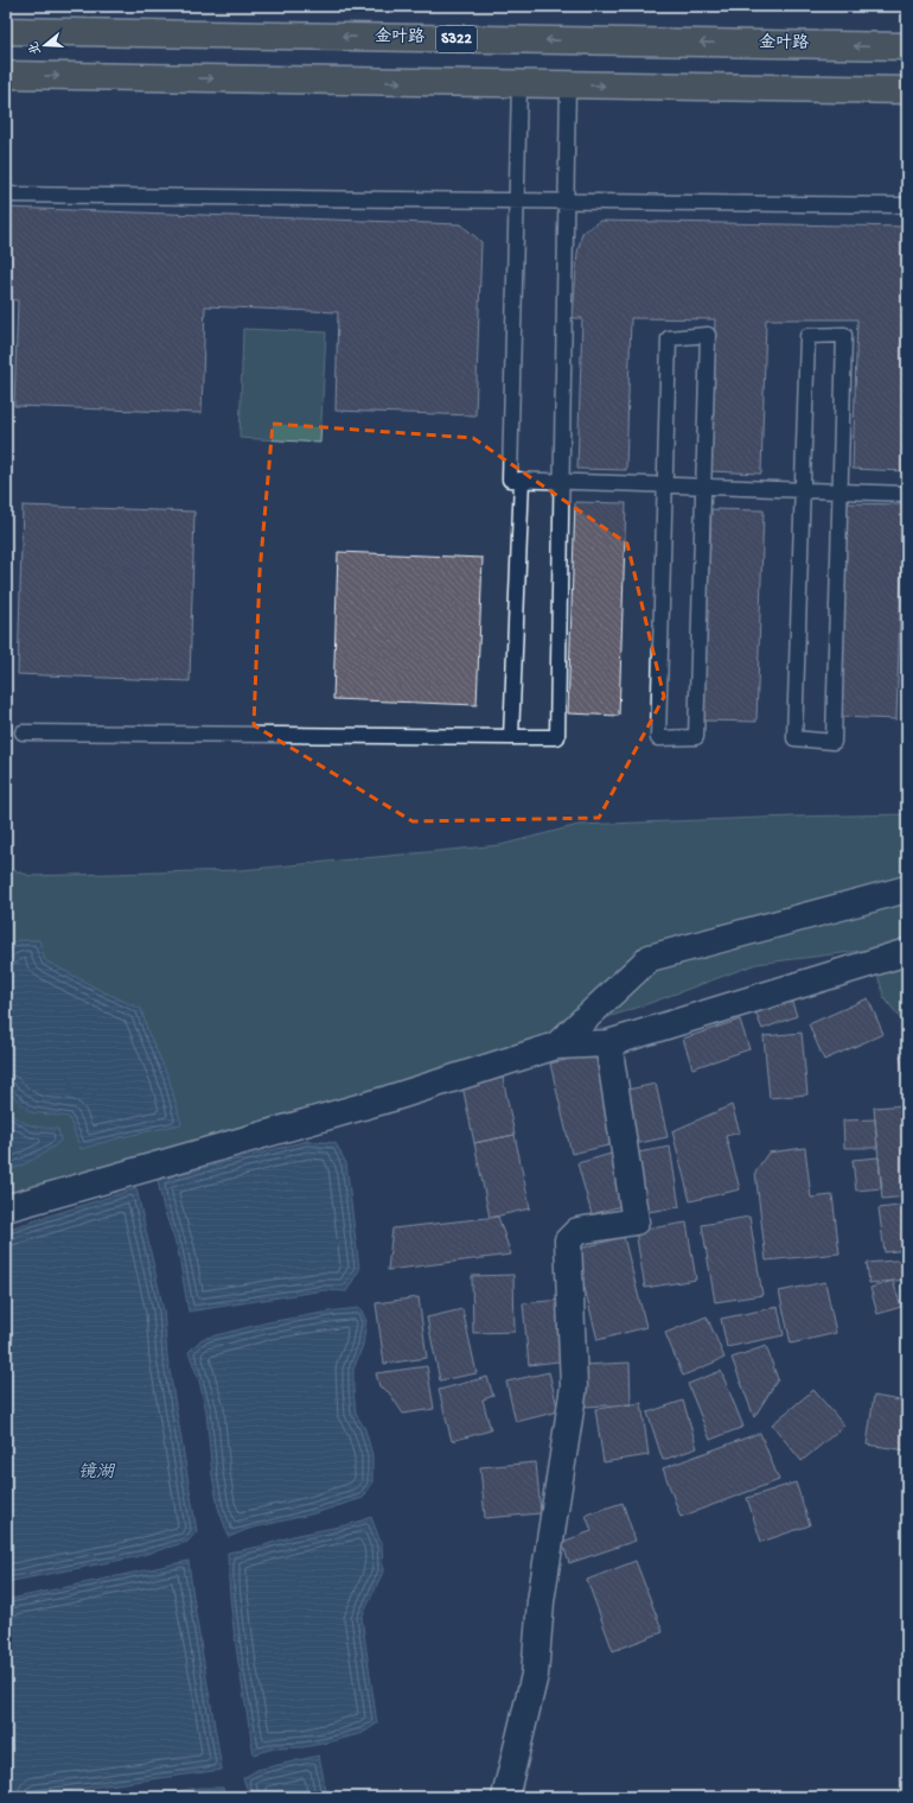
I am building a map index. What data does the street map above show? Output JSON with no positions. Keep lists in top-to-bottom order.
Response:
{
  "streets": {
    "main road": ["金叶路", "S322"]
  },
  "water": ["镜湖"],
  "north": "left"
}
